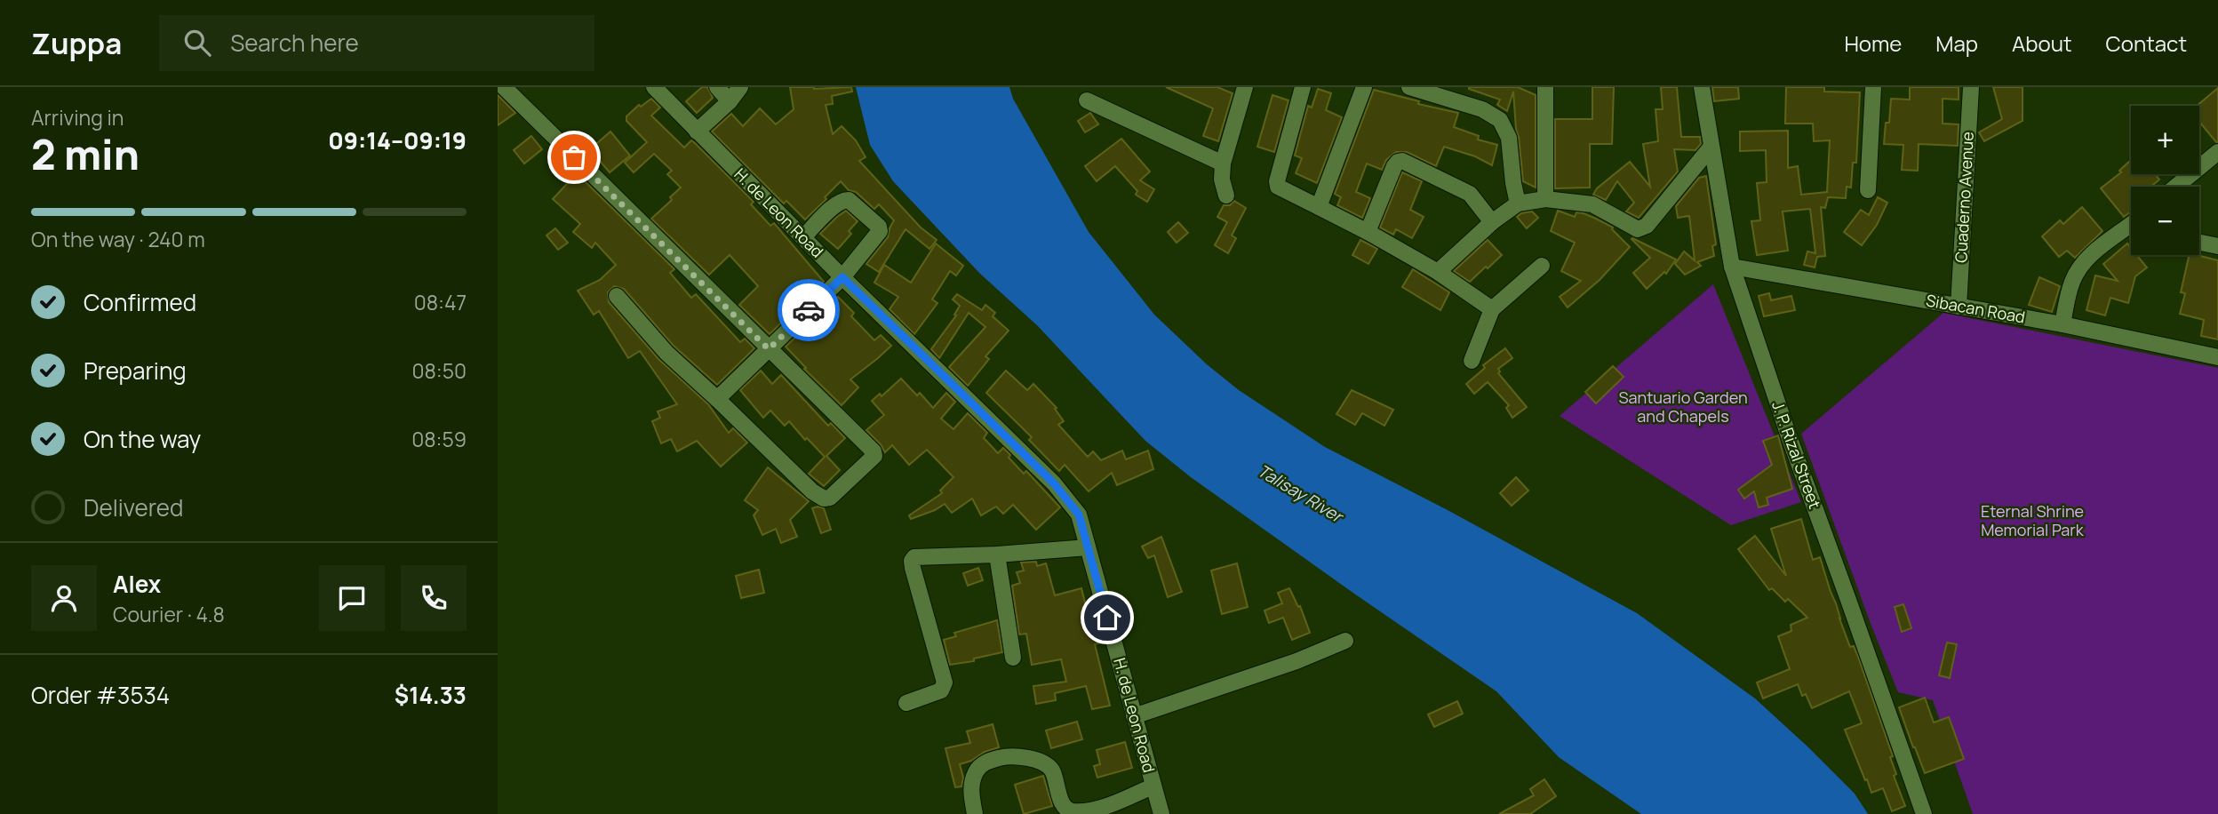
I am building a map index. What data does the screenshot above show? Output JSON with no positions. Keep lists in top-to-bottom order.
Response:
{
  "streets": {
    "street": [
      "Cuaderno Avenue",
      "H. de Leon Road",
      "Sibacan Road",
      "J. P. Rizal Street"
    ]
  },
  "crossings": [
    ["Cuaderno Avenue", "Sibacan Road"],
    ["Sibacan Road", "J. P. Rizal Street"]
  ],
  "water": ["Talisay River"],
  "parks": ["Santuario Garden and Chapels", "Eternal Shrine Memorial Park"],
  "page": {
    "header": "Zuppa",
    "search": "Search here",
    "nav": [
      "Home",
      "Map",
      "About",
      "Contact"
    ],
    "heading": ["2 min", "Arriving in", "09:14–09:19"],
    "panel": [
      "Alex",
      "Courier · 4.8",
      "Order #3534",
      "$14.33"
    ],
    "map_buttons": ["+", "−"],
    "bar": "On the way · 240 m",
    "list": [
      ["Confirmed", "08:47"],
      ["Preparing", "08:50"],
      ["On the way", "08:59"],
      "Delivered"
    ]
  }
}
